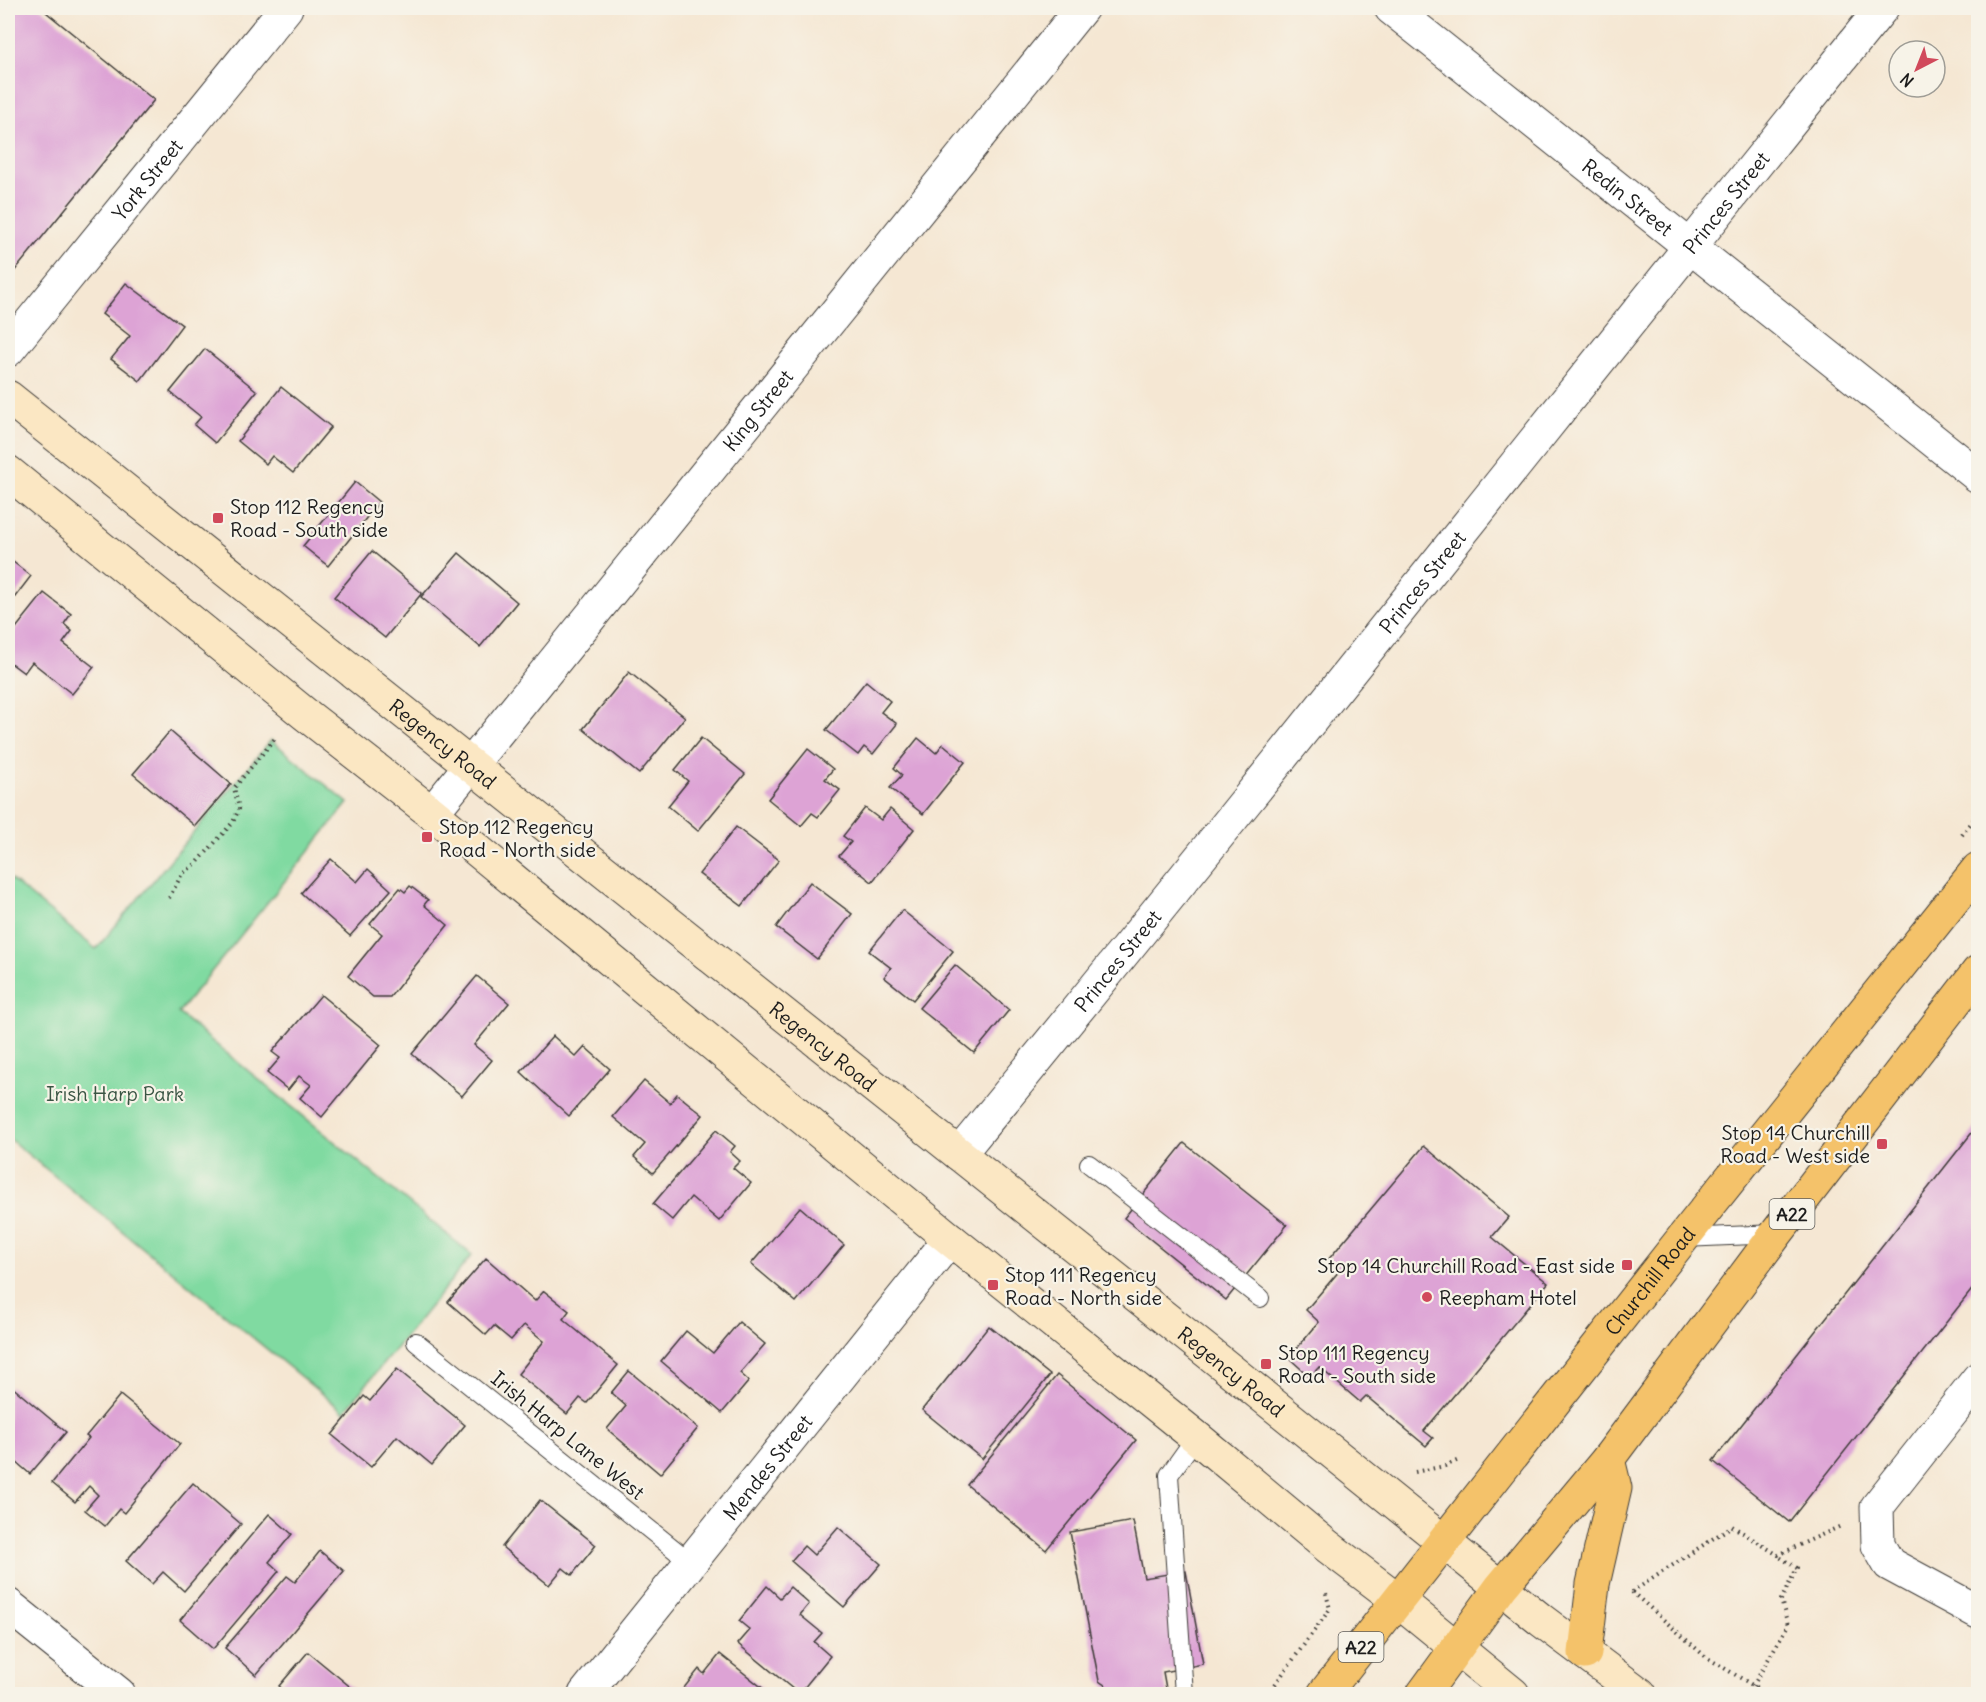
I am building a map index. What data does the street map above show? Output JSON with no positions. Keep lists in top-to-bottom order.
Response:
{
  "streets": {
    "main road": ["Regency Road", "A22", "Churchill Road"],
    "street": [
      "York Street",
      "Redin Street",
      "Princes Street",
      "King Street",
      "Mendes Street"
    ],
    "lane": ["Irish Harp Lane West"]
  },
  "crossings": [
    ["Redin Street", "Princes Street"],
    ["Princes Street", "Regency Road"],
    ["King Street", "Regency Road"],
    ["Regency Road", "A22"],
    ["Regency Road", "Churchill Road"],
    ["Irish Harp Lane West", "Mendes Street"]
  ],
  "parks": ["Irish Harp Park"],
  "places": {
    "transit": [
      "Stop 112 Regency Road - South side",
      "Stop 112 Regency Road - North side",
      "Stop 14 Churchill Road - West side",
      "Stop 14 Churchill Road - East side",
      "Stop 111 Regency Road - North side",
      "Stop 111 Regency Road - South side"
    ],
    "other": ["Reepham Hotel"]
  },
  "north": "bottom left"
}
